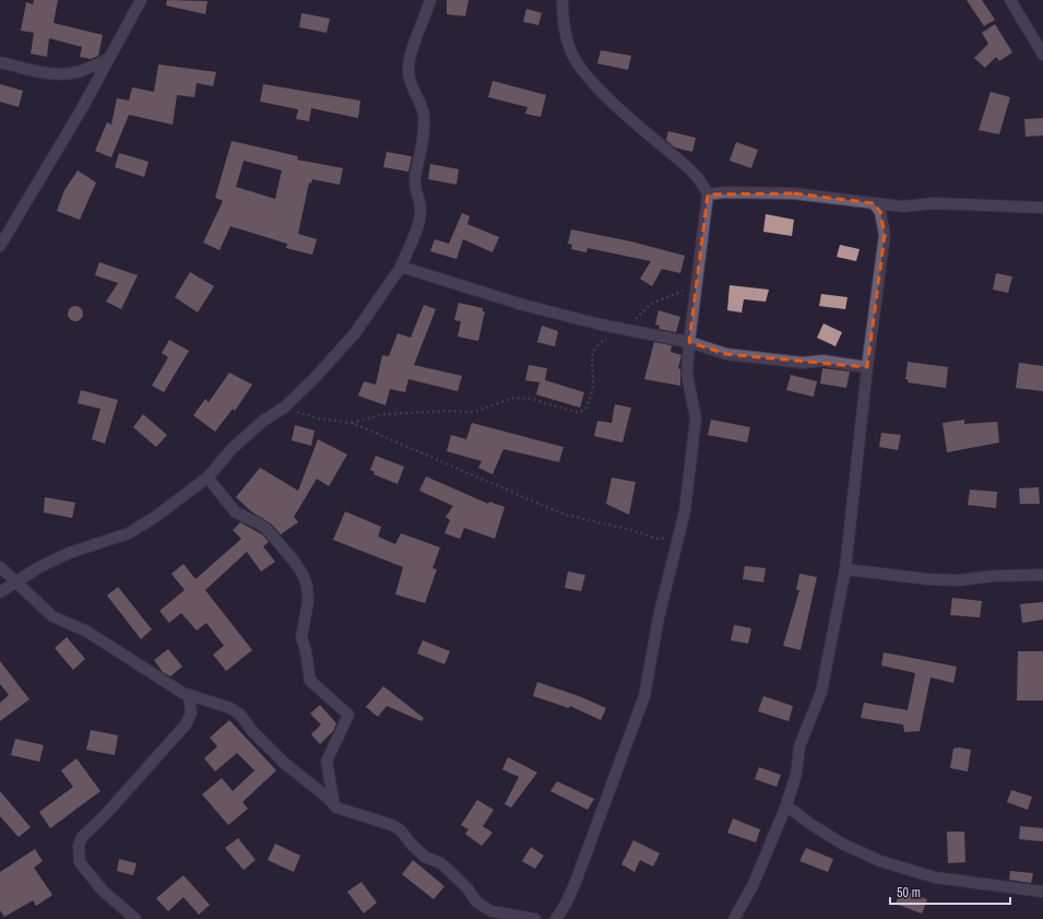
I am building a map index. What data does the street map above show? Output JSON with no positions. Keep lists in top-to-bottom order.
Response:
{
  "scale_bar": "50 m"
}
